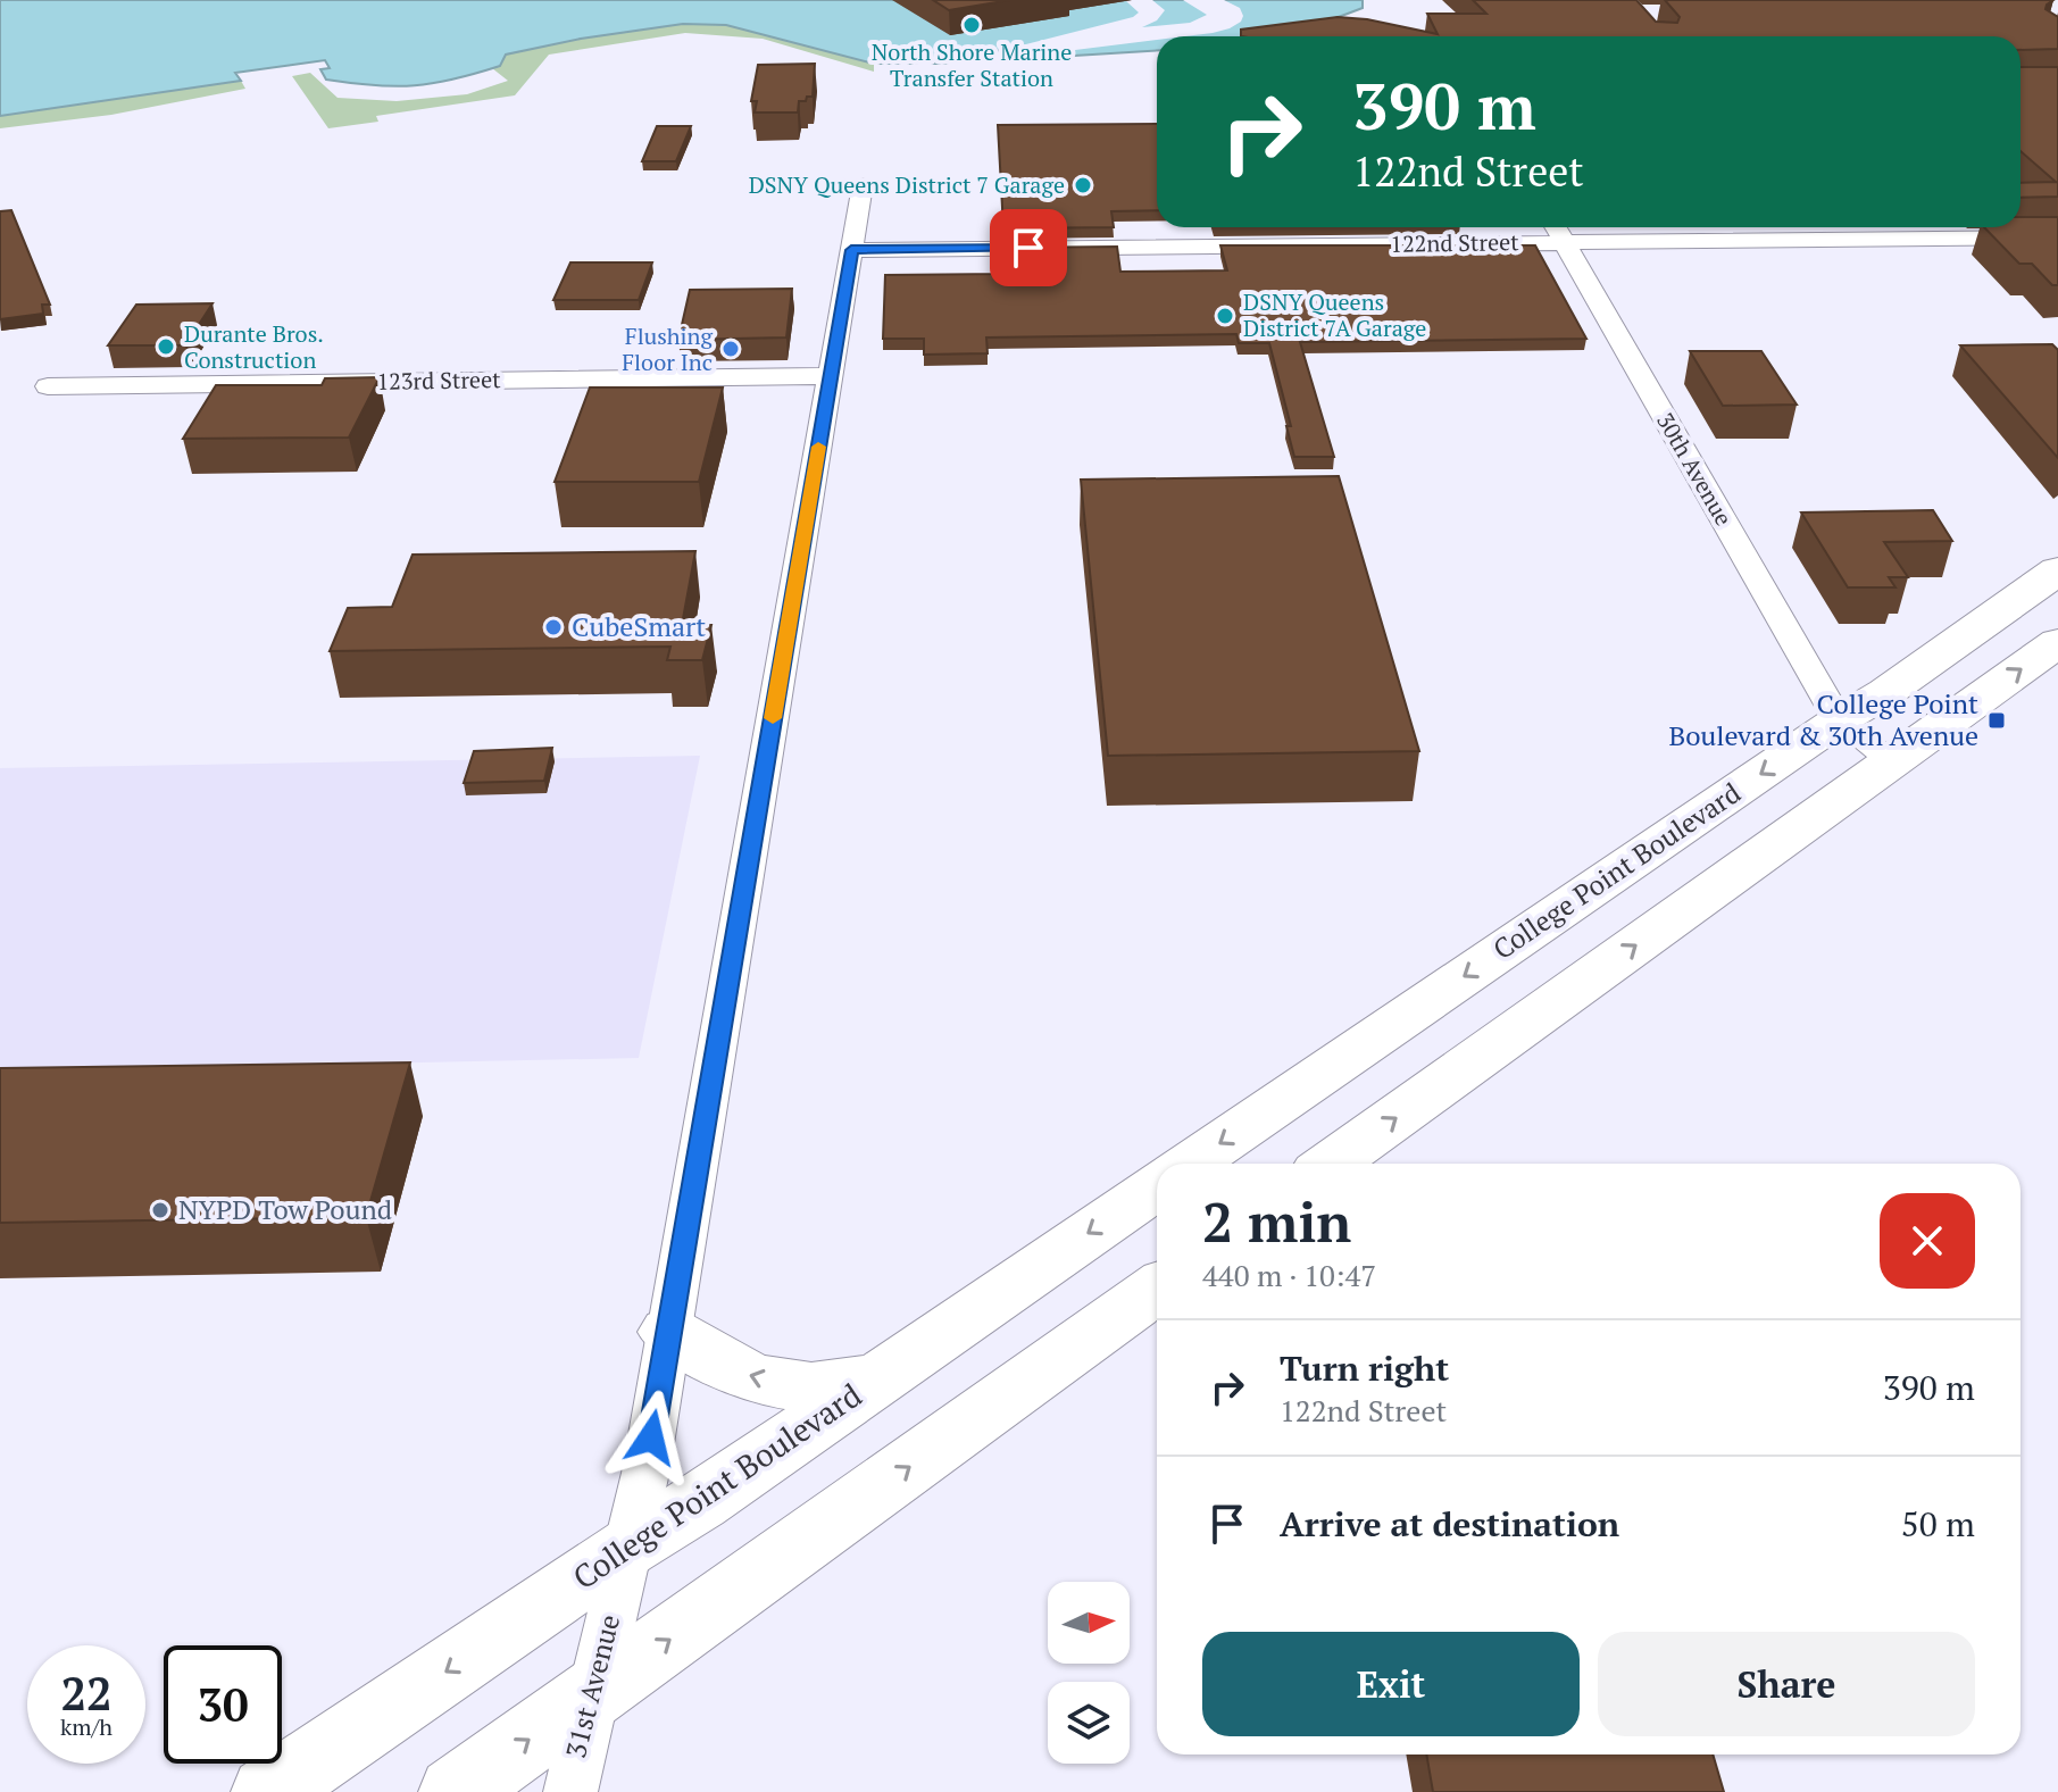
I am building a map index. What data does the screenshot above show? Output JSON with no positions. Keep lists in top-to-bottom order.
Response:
{
  "streets": {
    "main road": ["College Point Boulevard"],
    "street": [
      "122nd Street",
      "123rd Street",
      "30th Avenue",
      "31st Avenue"
    ]
  },
  "crossings": [
    ["122nd Street", "30th Avenue"],
    ["122nd Street", "31st Avenue"],
    ["123rd Street", "31st Avenue"],
    ["30th Avenue", "College Point Boulevard"],
    ["College Point Boulevard", "31st Avenue"]
  ],
  "places": {
    "other": [
      "North Shore Marine Transfer Station",
      "DSNY Queens District 7 Garage",
      "DSNY Queens District 7A Garage",
      "Durante Bros. Construction",
      "Flushing Floor Inc",
      "CubeSmart",
      "NYPD Tow Pound"
    ],
    "transit": ["College Point Boulevard & 30th Avenue"]
  },
  "north": "right",
  "page": {
    "turn": ["390 m", "122nd Street"],
    "heading": ["2 min", "440 m · 10:47"],
    "list": [
      {
        "name": "Turn right",
        "note": "122nd Street",
        "value": "390 m"
      },
      {
        "name": "Arrive at destination",
        "value": "50 m"
      }
    ],
    "buttons": ["Exit", "Share"],
    "speed": "22 km/h",
    "limit": "30"
  }
}
